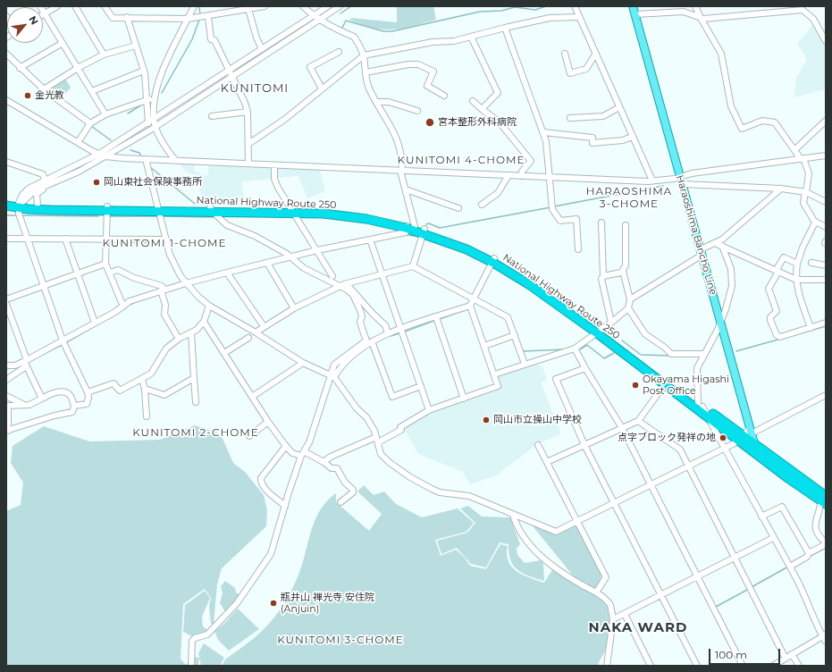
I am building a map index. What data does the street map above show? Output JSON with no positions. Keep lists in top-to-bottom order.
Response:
{
  "streets": {
    "highway": ["National Highway Route 250"],
    "main road": ["Haraoshima Bancho Line"]
  },
  "crossings": [
    ["National Highway Route 250", "Haraoshima Bancho Line"]
  ],
  "districts": [
    "KUNITOMI",
    "KUNITOMI 4-CHOME",
    "HARAOSHIMA 3-CHOME",
    "KUNITOMI 1-CHOME",
    "KUNITOMI 2-CHOME",
    "NAKA WARD",
    "KUNITOMI 3-CHOME"
  ],
  "places": [
    "金光教",
    "宮本整形外科病院",
    "岡山東社会保険事務所",
    "Okayama Higashi Post Office",
    "岡山市立操山中学校",
    "点字ブロック発祥の地",
    "瓶井山 禅光寺 安住院 (Anjuin)"
  ],
  "scale_bar": "100 m",
  "north": "top right"
}
